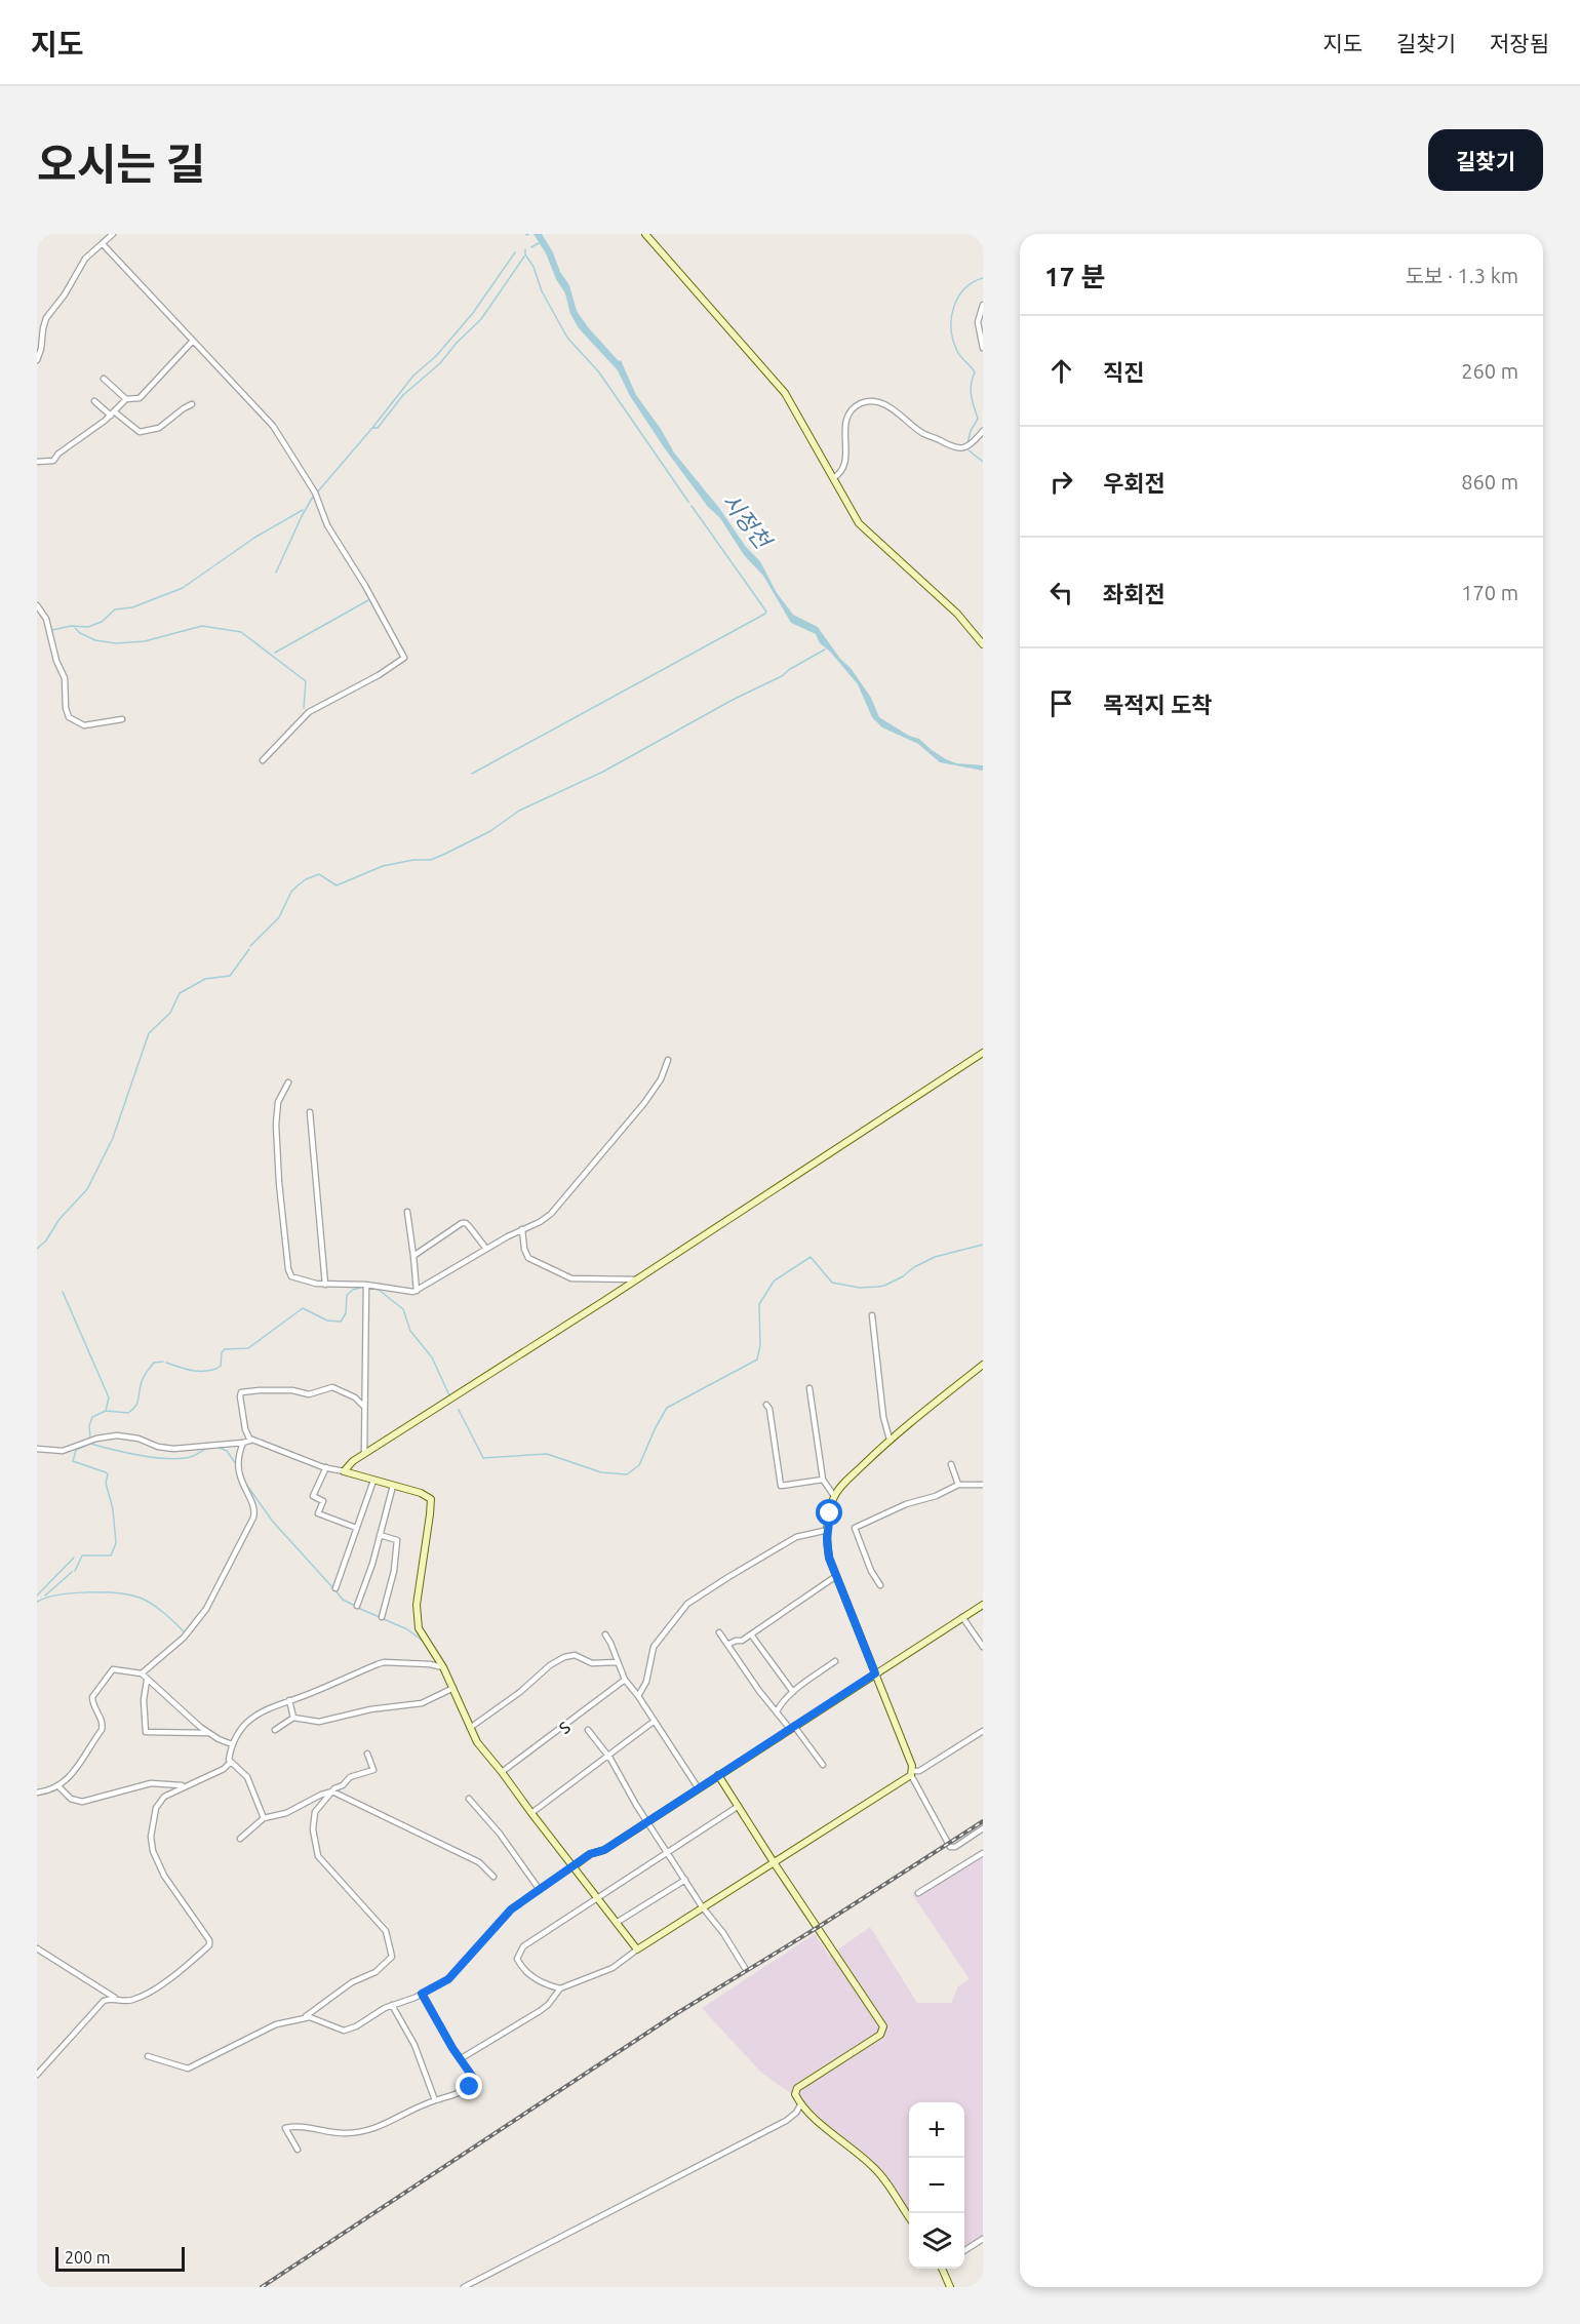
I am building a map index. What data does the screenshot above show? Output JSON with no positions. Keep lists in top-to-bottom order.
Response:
{
  "streets": {
    "street": ["s"]
  },
  "water": ["시정천"],
  "scale_bar": "200 m",
  "page": {
    "header": "지도",
    "nav": ["지도", "길찾기", "저장됨"],
    "title": "오시는 길",
    "buttons": "길찾기",
    "heading": ["17 분", "도보 · 1.3 km"],
    "list": [
      ["직진", "260 m"],
      ["우회전", "860 m"],
      ["좌회전", "170 m"],
      "목적지 도착"
    ],
    "map_buttons": ["+", "−"],
    "scale": "200 m"
  }
}
